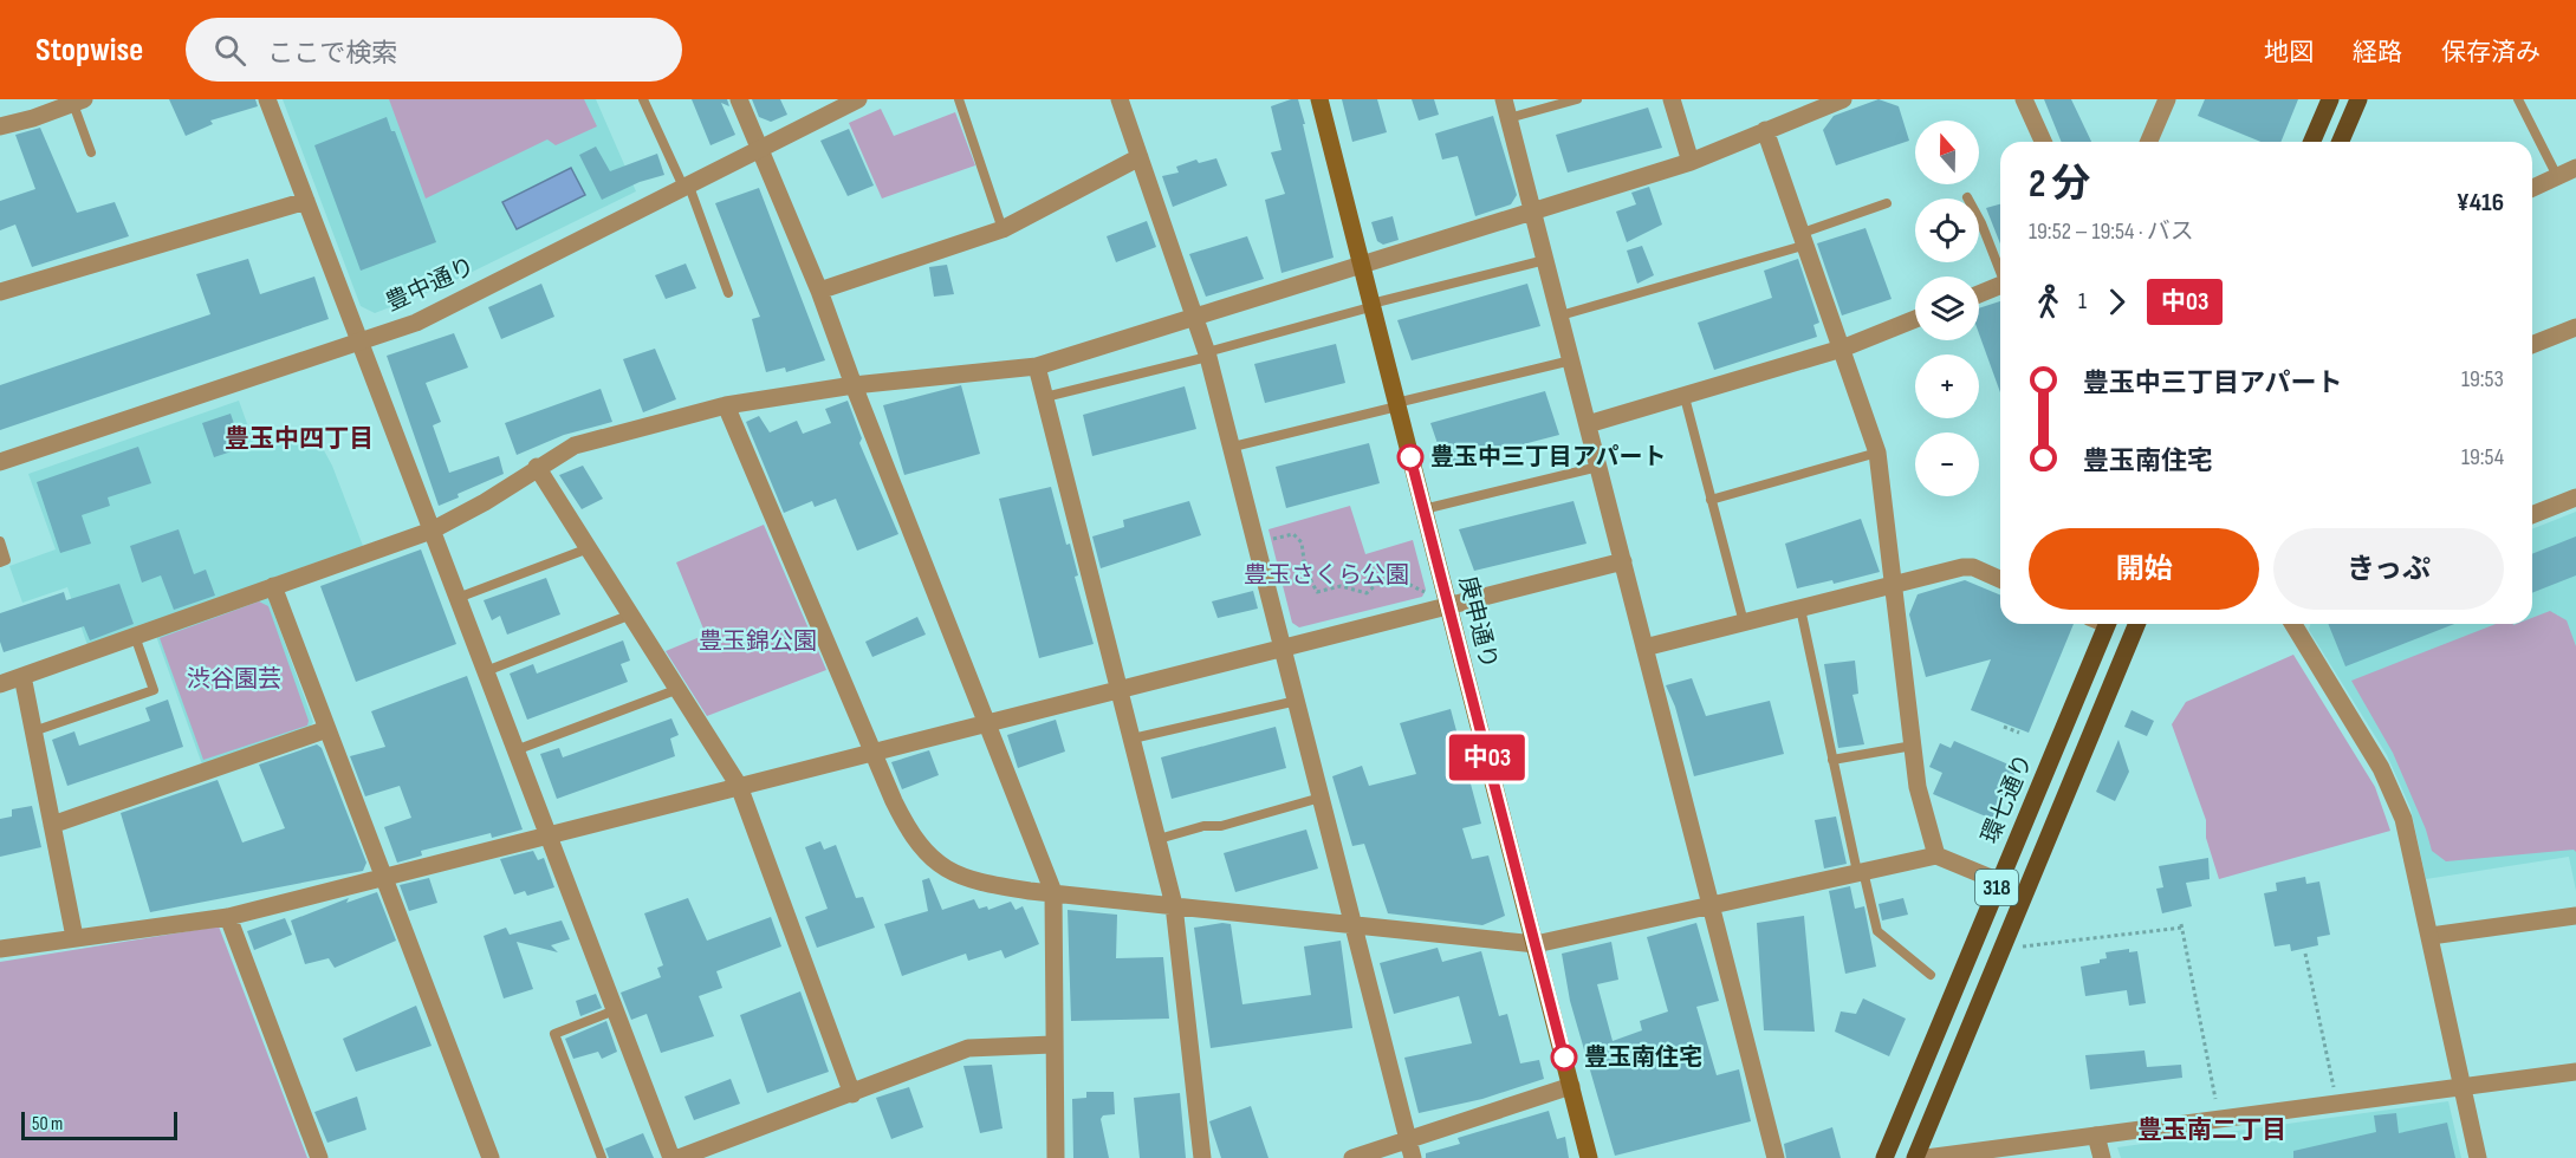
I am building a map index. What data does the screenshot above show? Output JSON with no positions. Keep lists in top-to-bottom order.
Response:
{
  "streets": {
    "main road": ["庚申通り", "環七通り", "318"],
    "street": ["豊中通り"]
  },
  "districts": ["豊玉中四丁目", "豊玉南二丁目"],
  "parks": ["豊玉さくら公園", "豊玉錦公園", "渋谷園芸"],
  "places": ["豊玉中三丁目アパート", "豊玉南住宅"],
  "lines": ["bus line 中03"],
  "scale_bar": "50 m",
  "north": "top",
  "page": {
    "header": "Stopwise",
    "search": "ここで検索",
    "nav": ["地図", "経路", "保存済み"],
    "on_map": "中03",
    "map_buttons": ["+", "−"],
    "heading": ["2 分", "19:52 – 19:54 · バス", "¥416"],
    "legs": ["1", "中03"],
    "list": [
      {
        "name": "豊玉中三丁目アパート",
        "value": "19:53"
      },
      {
        "name": "豊玉南住宅",
        "value": "19:54"
      }
    ],
    "buttons": ["開始", "きっぷ"],
    "scale": "50 m"
  }
}
